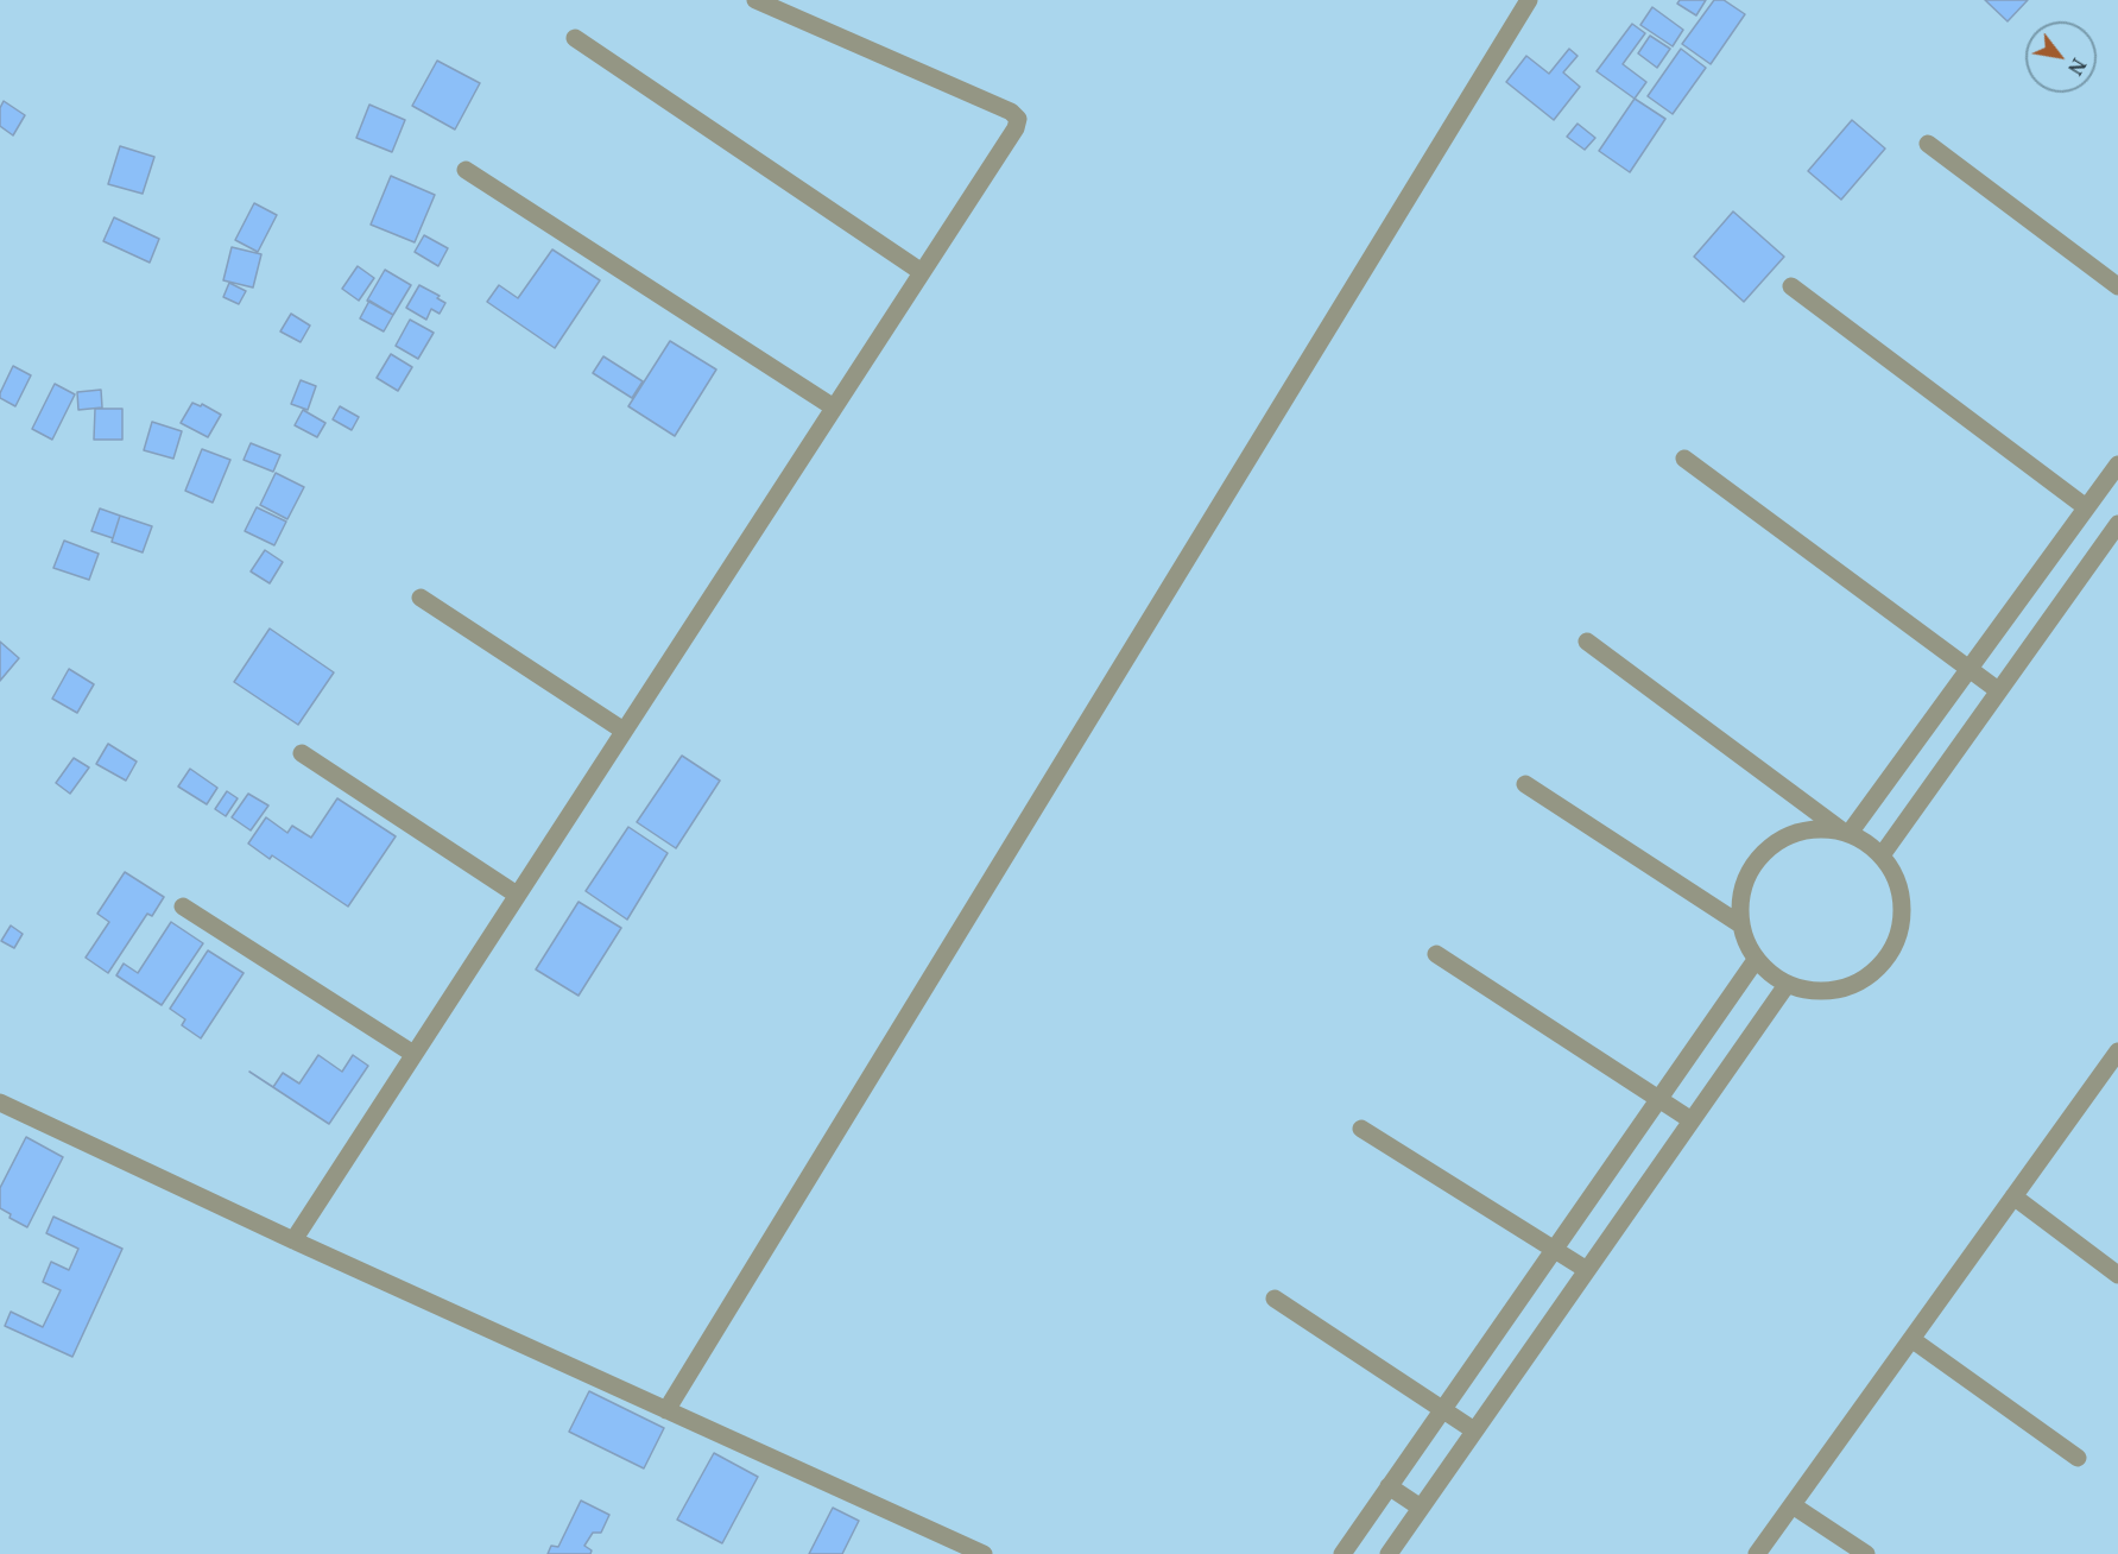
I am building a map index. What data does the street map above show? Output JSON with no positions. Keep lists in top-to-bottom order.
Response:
{
  "north": "bottom right"
}
